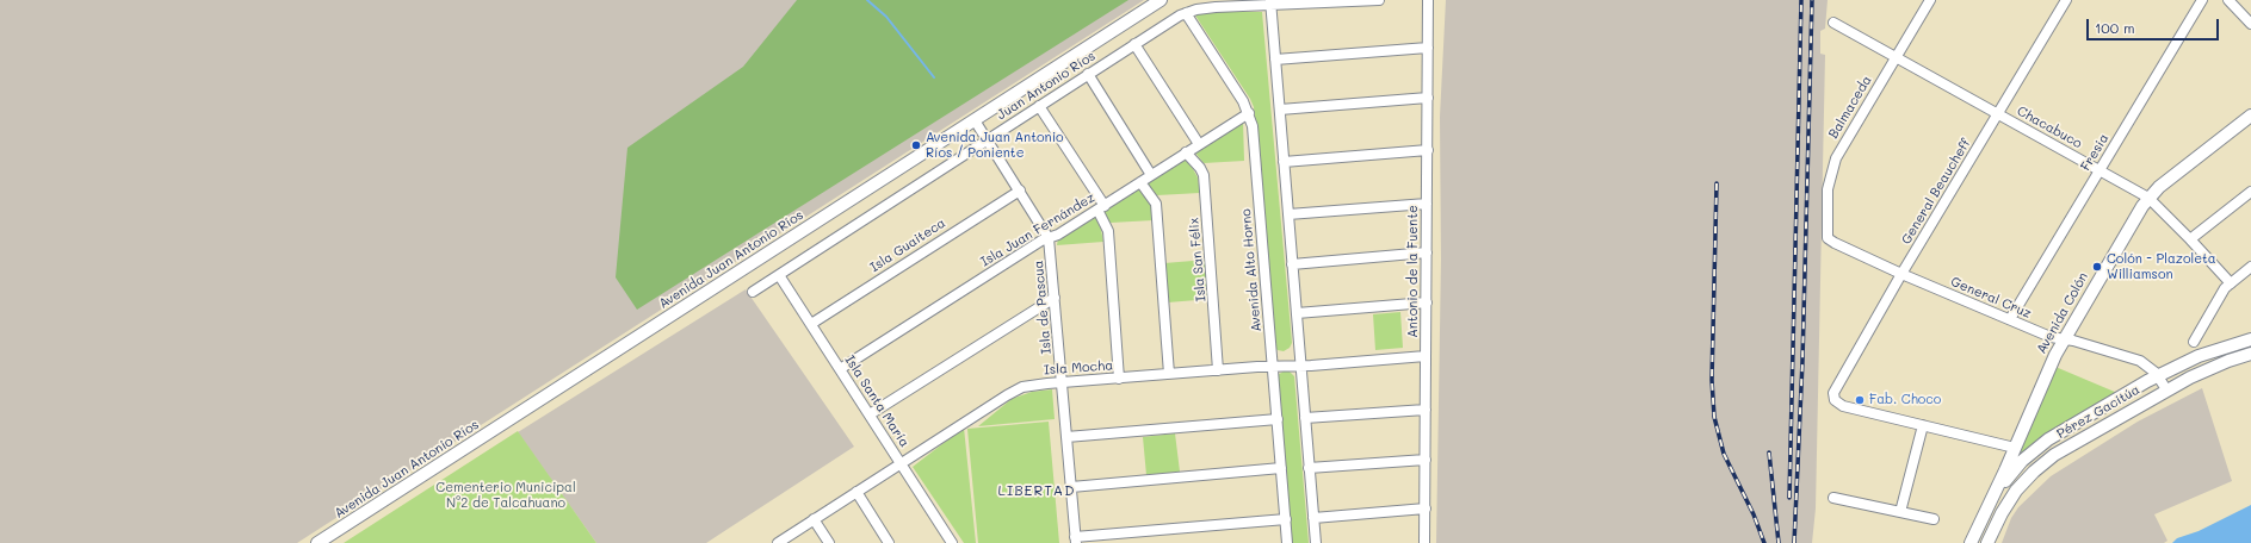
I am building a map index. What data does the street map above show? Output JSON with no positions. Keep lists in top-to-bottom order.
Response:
{
  "streets": {
    "main road": ["Avenida Juan Antonio Ríos", "Avenida Colón", "Pérez Gacitúa"],
    "street": [
      "Juan Antonio Ríos",
      "Balmaceda",
      "Chacabuco",
      "Fresia",
      "General Beaucheff",
      "Isla Juan Fernández",
      "Isla Guaiteca",
      "Isla San Félix",
      "Avenida Alto Horno",
      "Antonio de la Fuente",
      "General Cruz",
      "Isla de Pascua",
      "Isla Mocha",
      "Isla Santa María"
    ]
  },
  "crossings": [
    ["Juan Antonio Ríos", "Avenida Alto Horno"],
    ["Juan Antonio Ríos", "Isla de Pascua"],
    ["Juan Antonio Ríos", "Isla Santa María"],
    ["Balmaceda", "Chacabuco"],
    ["Balmaceda", "General Cruz"],
    ["Chacabuco", "Fresia"],
    ["Chacabuco", "General Beaucheff"],
    ["Chacabuco", "Avenida Colón"],
    ["Fresia", "General Cruz"],
    ["General Beaucheff", "General Cruz"],
    ["Isla Juan Fernández", "Isla San Félix"],
    ["Isla Juan Fernández", "Avenida Alto Horno"],
    ["Isla Juan Fernández", "Isla de Pascua"],
    ["Isla Juan Fernández", "Isla Santa María"],
    ["Isla Guaiteca", "Isla de Pascua"],
    ["Isla Guaiteca", "Isla Santa María"],
    ["Avenida Juan Antonio Ríos", "Isla de Pascua"],
    ["Isla San Félix", "Isla Mocha"],
    ["Avenida Alto Horno", "Isla Mocha"],
    ["Antonio de la Fuente", "Isla Mocha"],
    ["General Cruz", "Avenida Colón"],
    ["General Cruz", "Pérez Gacitúa"],
    ["Isla de Pascua", "Isla Mocha"],
    ["Avenida Colón", "Pérez Gacitúa"],
    ["Isla Mocha", "Isla Santa María"]
  ],
  "districts": ["LIBERTAD"],
  "parks": ["Cementerio Municipal N°2 de Talcahuano"],
  "places": ["Avenida Juan Antonio Ríos / Poniente", "Colón - Plazoleta Williamson", "Fab. Choco"],
  "scale_bar": "100 m"
}
